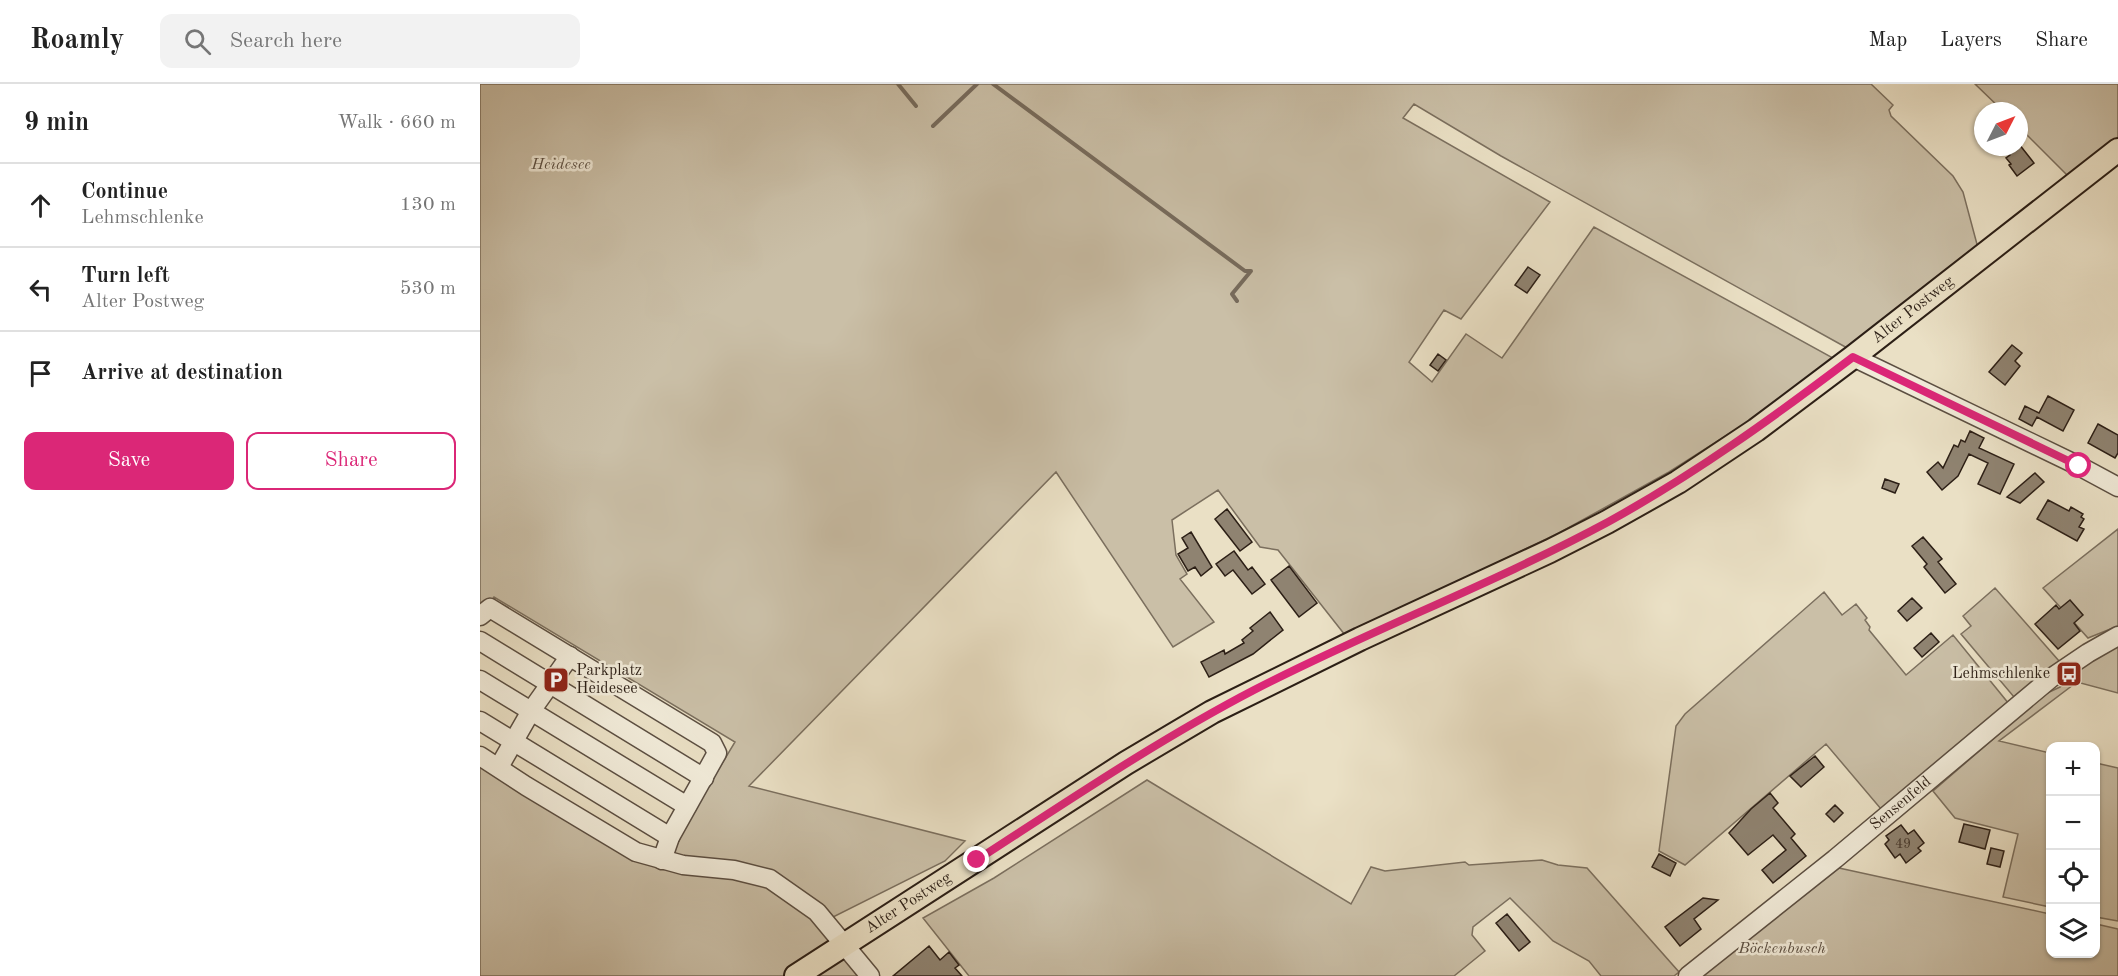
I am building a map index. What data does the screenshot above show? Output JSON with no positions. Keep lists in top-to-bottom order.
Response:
{
  "streets": {
    "main road": ["Alter Postweg"],
    "street": ["Sensenfeld"]
  },
  "parks": ["Heidesee", "Böckenbusch"],
  "places": {
    "bus stop": ["Lehmschlenke"],
    "parking": ["Parkplatz Heidesee"]
  },
  "house_numbers": ["49"],
  "north": "top right",
  "page": {
    "header": "Roamly",
    "search": "Search here",
    "nav": ["Map", "Layers", "Share"],
    "heading": ["9 min", "Walk · 660 m"],
    "list": [
      ["Continue", "Lehmschlenke", "130 m"],
      ["Turn left", "Alter Postweg", "530 m"],
      "Arrive at destination"
    ],
    "buttons": ["Save", "Share"],
    "map_buttons": ["+", "−"]
  }
}
